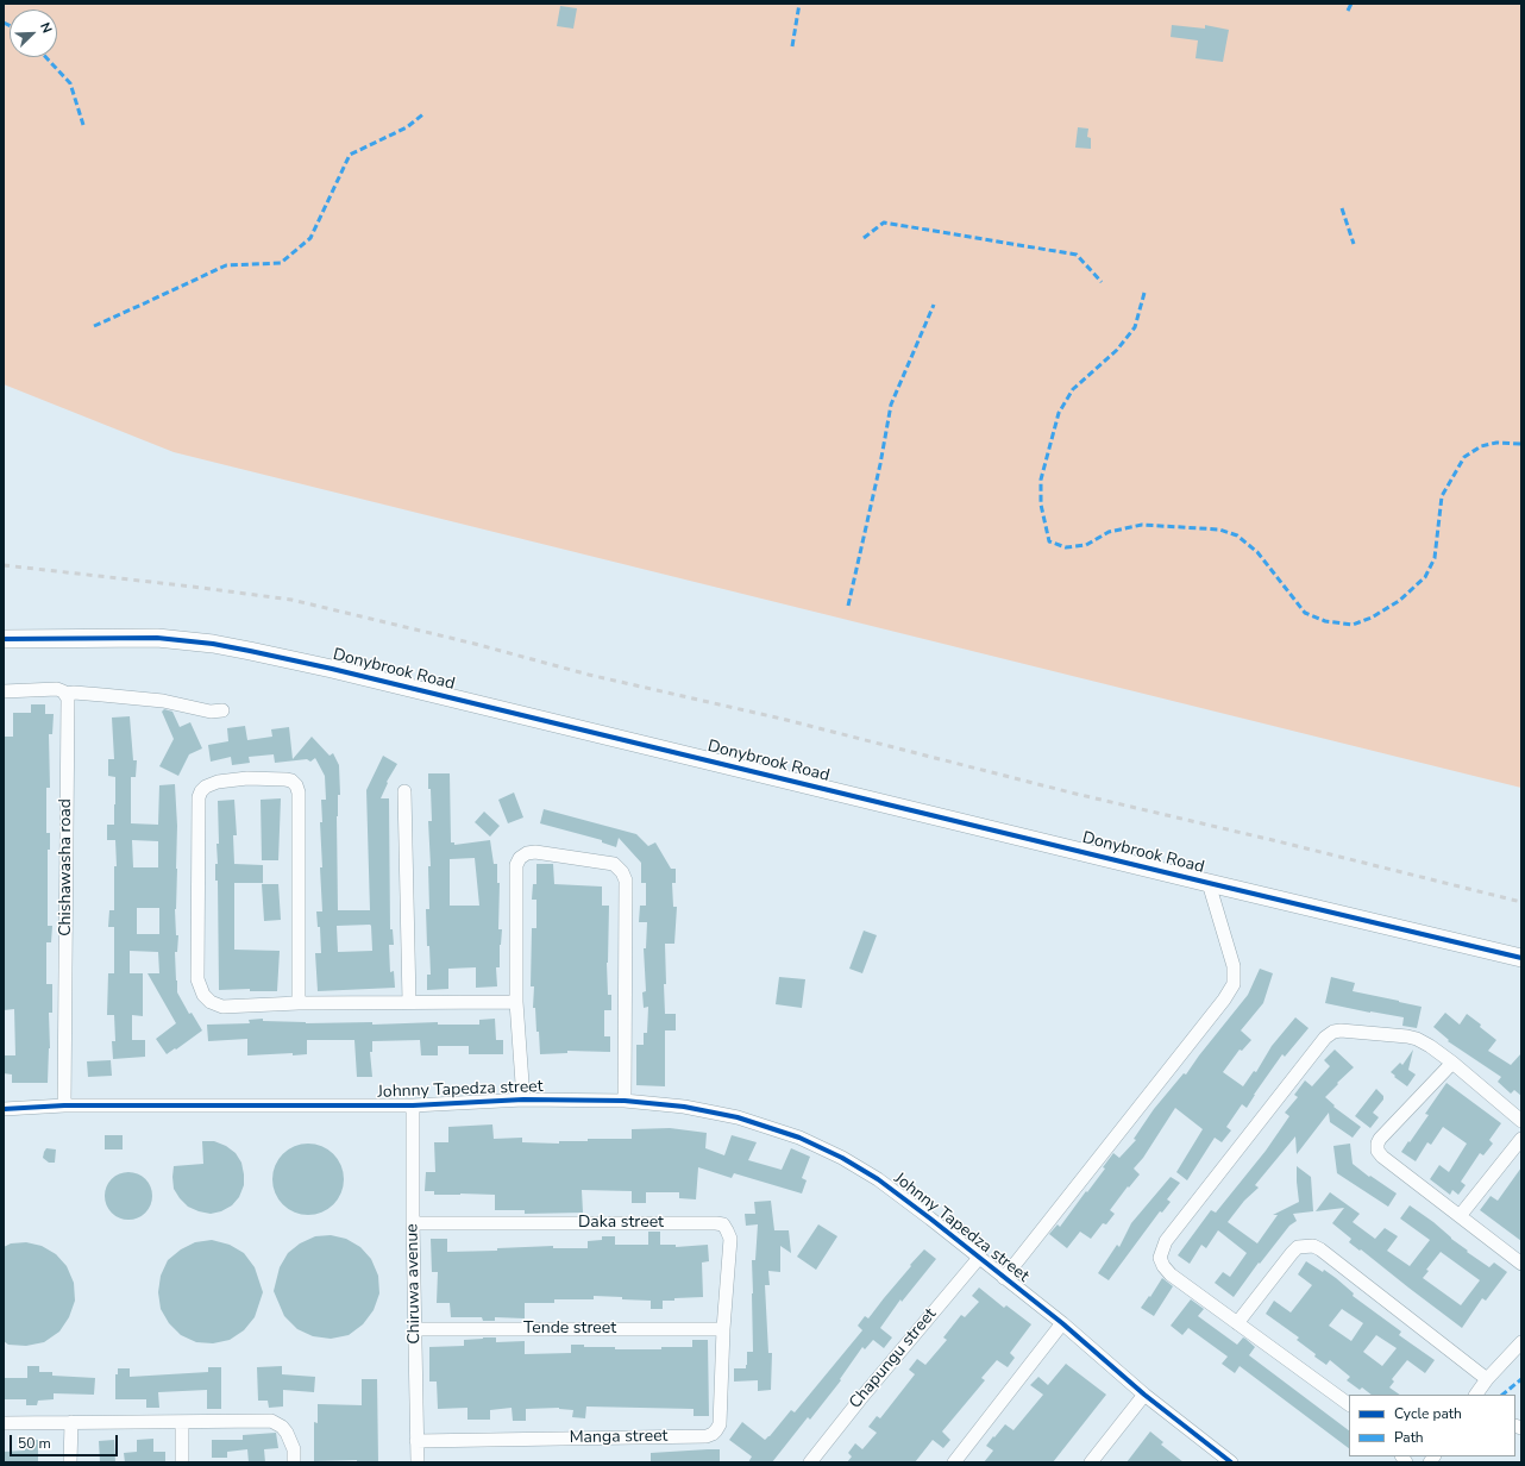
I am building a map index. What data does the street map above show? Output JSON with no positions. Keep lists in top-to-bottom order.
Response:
{
  "streets": {
    "street": [
      "Donybrook Road",
      "Chishawasha road",
      "Johnny Tapedza street",
      "Daka street",
      "Chiruwa avenue",
      "Tende street",
      "Chapungu street",
      "Manga street"
    ]
  },
  "crossings": [
    ["Chishawasha road", "Johnny Tapedza street"],
    ["Johnny Tapedza street", "Chiruwa avenue"],
    ["Johnny Tapedza street", "Chapungu street"],
    ["Daka street", "Chiruwa avenue"],
    ["Daka street", "Tende street"],
    ["Daka street", "Manga street"],
    ["Chiruwa avenue", "Tende street"],
    ["Chiruwa avenue", "Manga street"],
    ["Tende street", "Manga street"]
  ],
  "legend": ["Cycle path", "Path"],
  "scale_bar": "50 m",
  "north": "top right"
}
